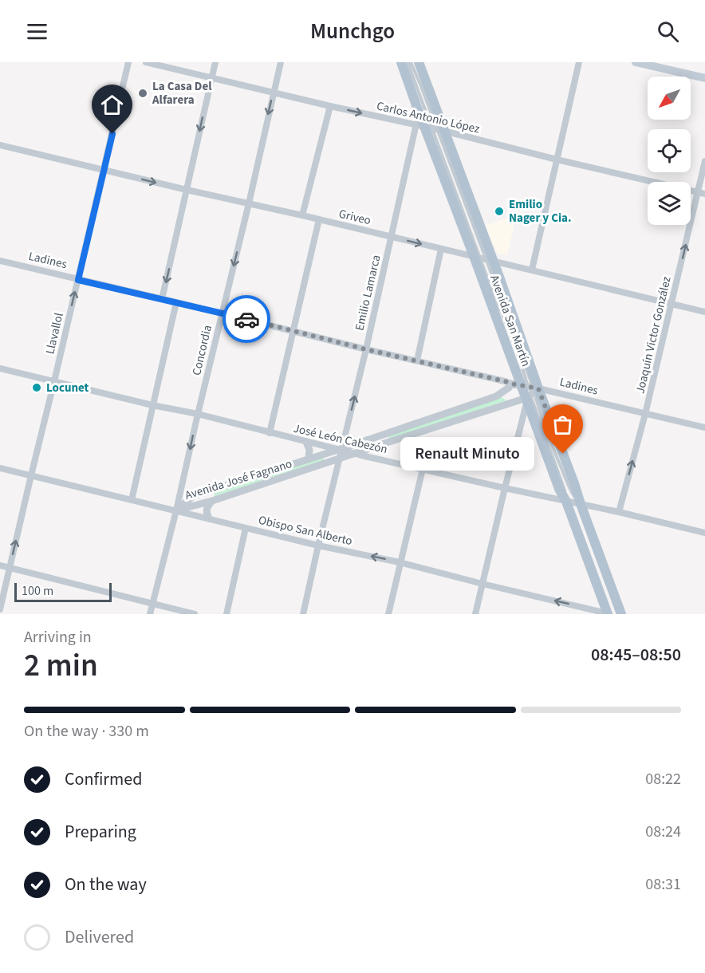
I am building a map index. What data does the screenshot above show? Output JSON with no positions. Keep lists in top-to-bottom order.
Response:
{
  "streets": {
    "main road": ["Avenida San Martín"],
    "street": [
      "Carlos Antonio López",
      "Griveo",
      "Ladines",
      "Emilio Lamarca",
      "Llavallol",
      "Joaquín Victor González",
      "Concordia",
      "José León Cabezón",
      "Avenida José Fagnano",
      "Obispo San Alberto"
    ]
  },
  "crossings": [
    ["Carlos Antonio López", "Emilio Lamarca"],
    ["Carlos Antonio López", "Avenida San Martín"],
    ["Carlos Antonio López", "Joaquín Victor González"],
    ["Carlos Antonio López", "Concordia"],
    ["Griveo", "Emilio Lamarca"],
    ["Griveo", "Avenida San Martín"],
    ["Griveo", "Llavallol"],
    ["Griveo", "Joaquín Victor González"],
    ["Griveo", "Concordia"],
    ["Ladines", "Emilio Lamarca"],
    ["Ladines", "Avenida San Martín"],
    ["Ladines", "Llavallol"],
    ["Ladines", "Joaquín Victor González"],
    ["Ladines", "Concordia"],
    ["Ladines", "Avenida José Fagnano"],
    ["Emilio Lamarca", "Avenida San Martín"],
    ["Emilio Lamarca", "José León Cabezón"],
    ["Emilio Lamarca", "Avenida José Fagnano"],
    ["Emilio Lamarca", "Obispo San Alberto"],
    ["Avenida San Martín", "José León Cabezón"],
    ["Avenida San Martín", "Avenida José Fagnano"],
    ["Avenida San Martín", "Obispo San Alberto"],
    ["Llavallol", "José León Cabezón"],
    ["Llavallol", "Obispo San Alberto"],
    ["Joaquín Victor González", "José León Cabezón"],
    ["Concordia", "José León Cabezón"],
    ["Concordia", "Avenida José Fagnano"],
    ["Concordia", "Obispo San Alberto"],
    ["José León Cabezón", "Avenida José Fagnano"],
    ["Avenida José Fagnano", "Obispo San Alberto"]
  ],
  "one_way": ["Llavallol", "Joaquín Victor González"],
  "places": [
    "La Casa Del Alfarera",
    "Emilio Nager y Cia.",
    "Locunet",
    "Renault Minuto"
  ],
  "scale_bar": "100 m",
  "north": "bottom left",
  "page": {
    "header": "Munchgo",
    "bubble": "Renault Minuto",
    "scale": "100 m",
    "heading": ["2 min", "Arriving in", "08:45–08:50"],
    "bar": "On the way · 330 m",
    "list": [
      ["Confirmed", "08:22"],
      ["Preparing", "08:24"],
      ["On the way", "08:31"],
      "Delivered"
    ]
  }
}
